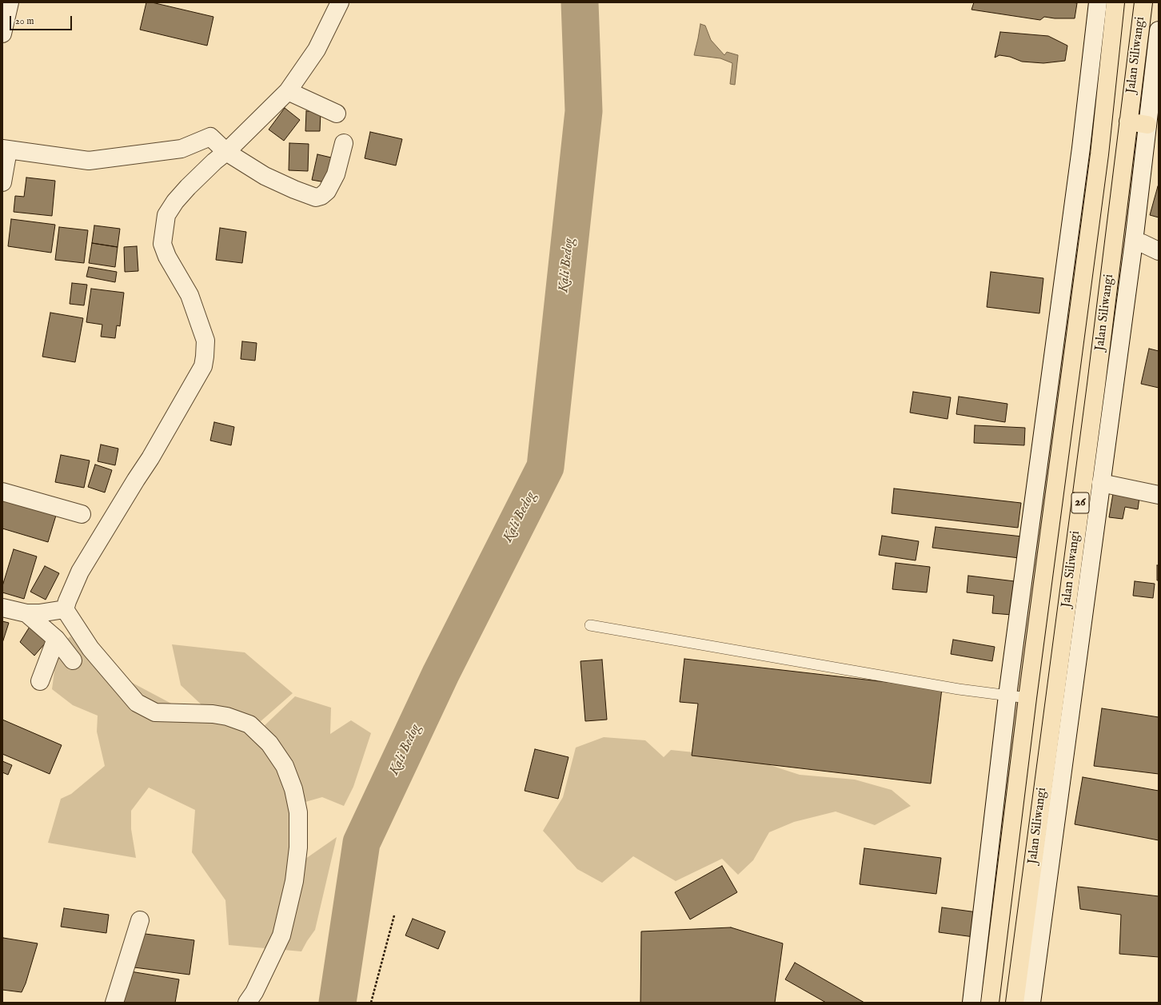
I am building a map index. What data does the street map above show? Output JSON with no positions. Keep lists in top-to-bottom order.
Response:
{
  "streets": {
    "highway": ["Jalan Siliwangi", "26"]
  },
  "water": ["Kali Bedog"],
  "scale_bar": "20 m"
}
